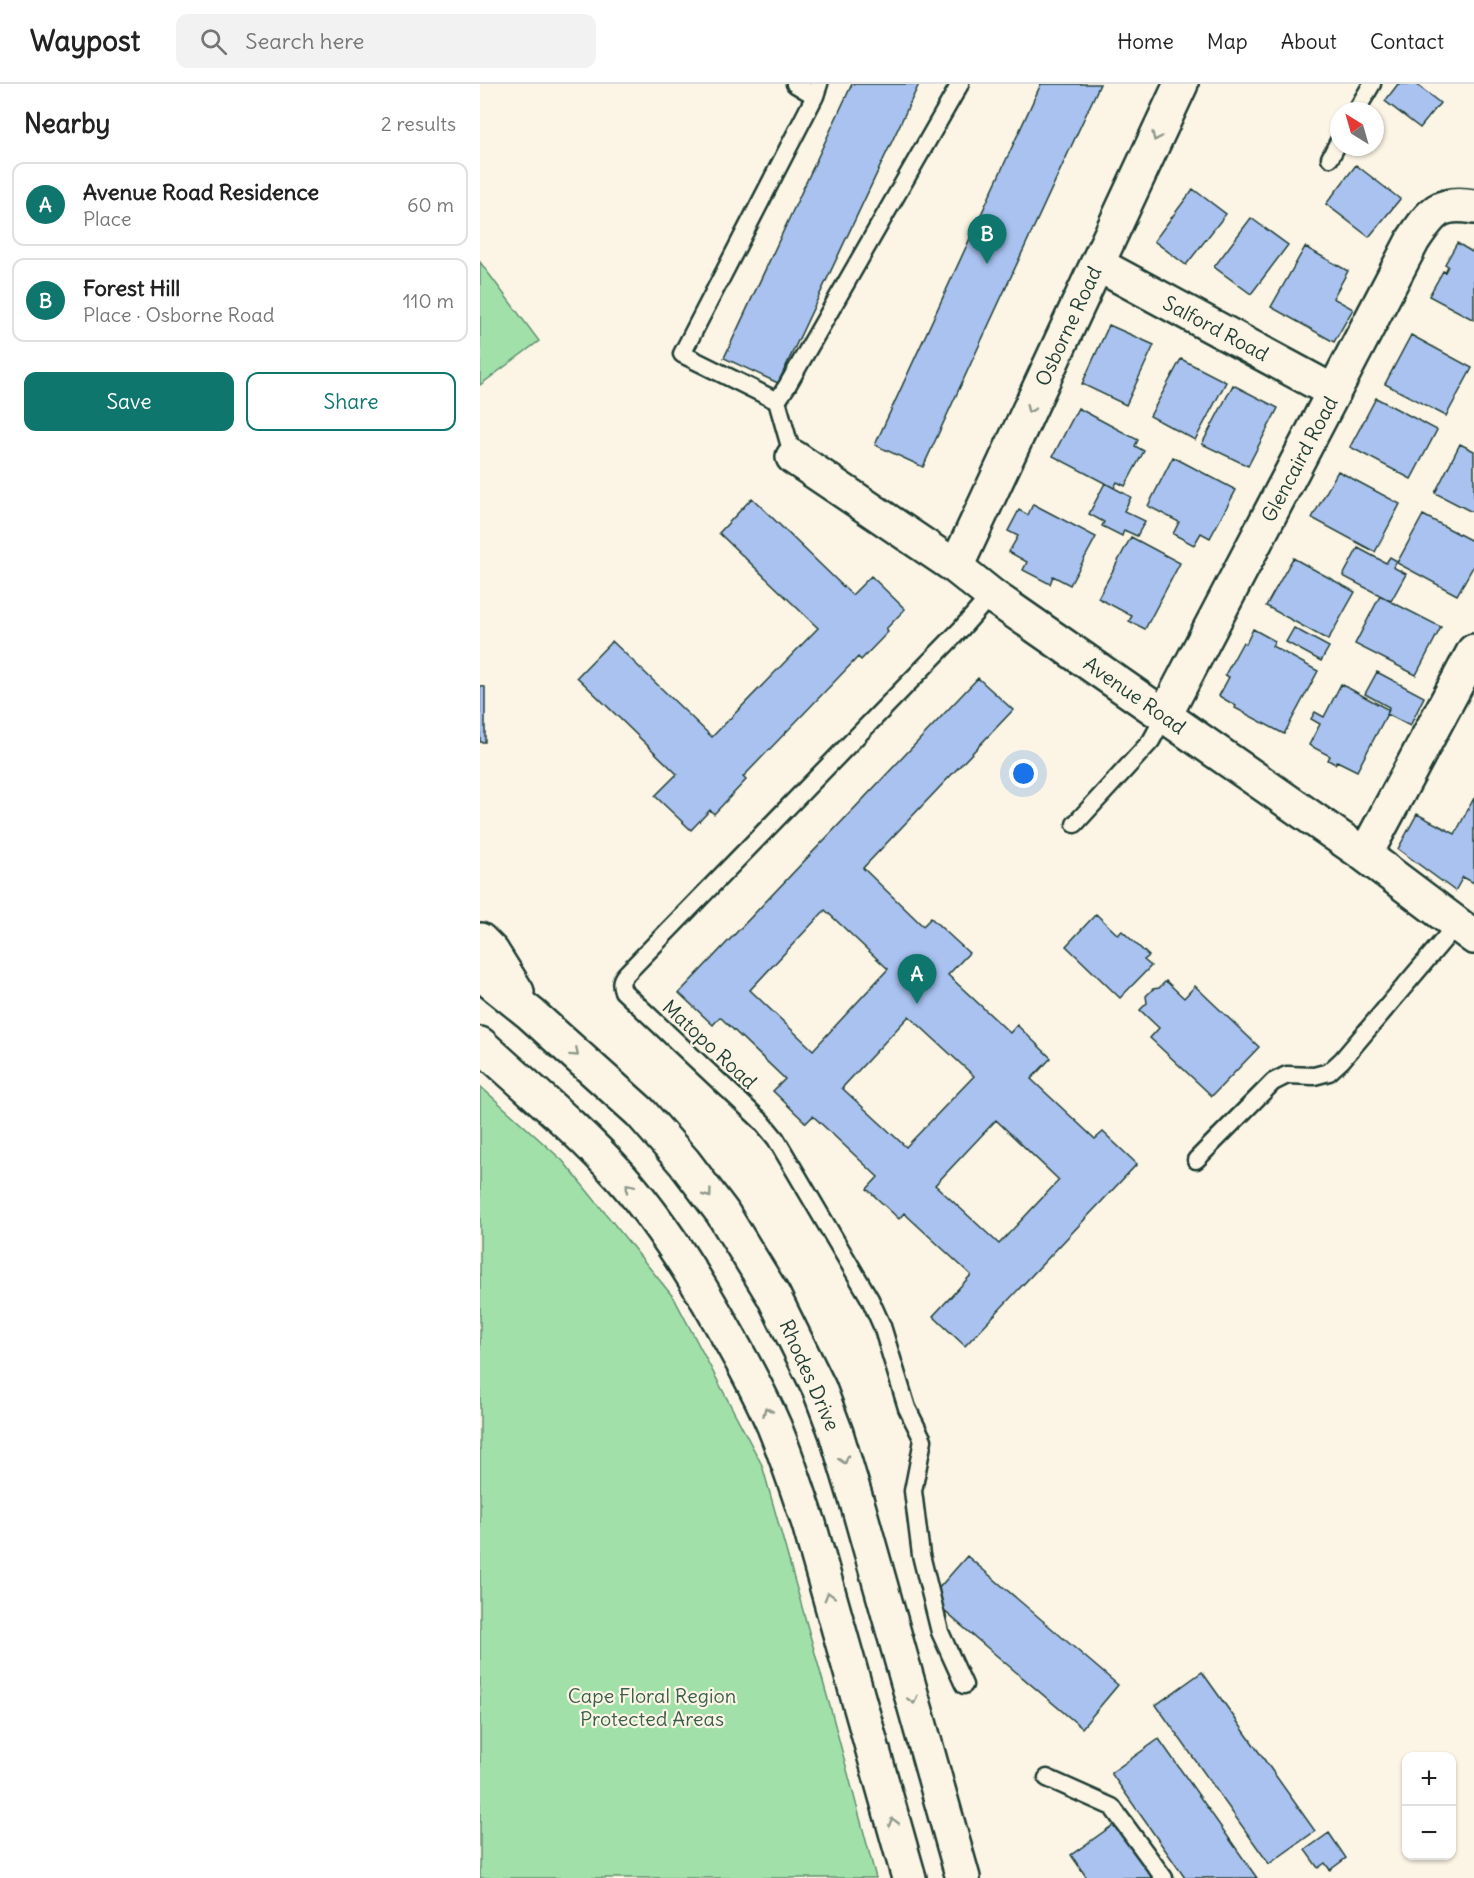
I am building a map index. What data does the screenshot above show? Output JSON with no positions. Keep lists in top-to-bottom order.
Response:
{
  "streets": {
    "main road": [
      "Osborne Road",
      "Salford Road",
      "Glencaird Road",
      "Avenue Road",
      "Rhodes Drive"
    ],
    "lane": ["Matopo Road"]
  },
  "crossings": [
    ["Osborne Road", "Salford Road"],
    ["Osborne Road", "Avenue Road"],
    ["Salford Road", "Glencaird Road"],
    ["Glencaird Road", "Avenue Road"],
    ["Avenue Road", "Matopo Road"]
  ],
  "one_way": ["Osborne Road"],
  "parks": ["Cape Floral Region Protected Areas"],
  "north": "top left",
  "page": {
    "header": "Waypost",
    "search": "Search here",
    "nav": [
      "Home",
      "Map",
      "About",
      "Contact"
    ],
    "heading": ["Nearby", "2 results"],
    "list": [
      {
        "mark": "A",
        "name": "Avenue Road Residence",
        "note": "Place",
        "value": "60 m"
      },
      {
        "mark": "B",
        "name": "Forest Hill",
        "note": "Place · Osborne Road",
        "value": "110 m"
      }
    ],
    "pins": ["B", "A"],
    "buttons": ["Save", "Share"],
    "map_buttons": ["+", "−"]
  }
}
